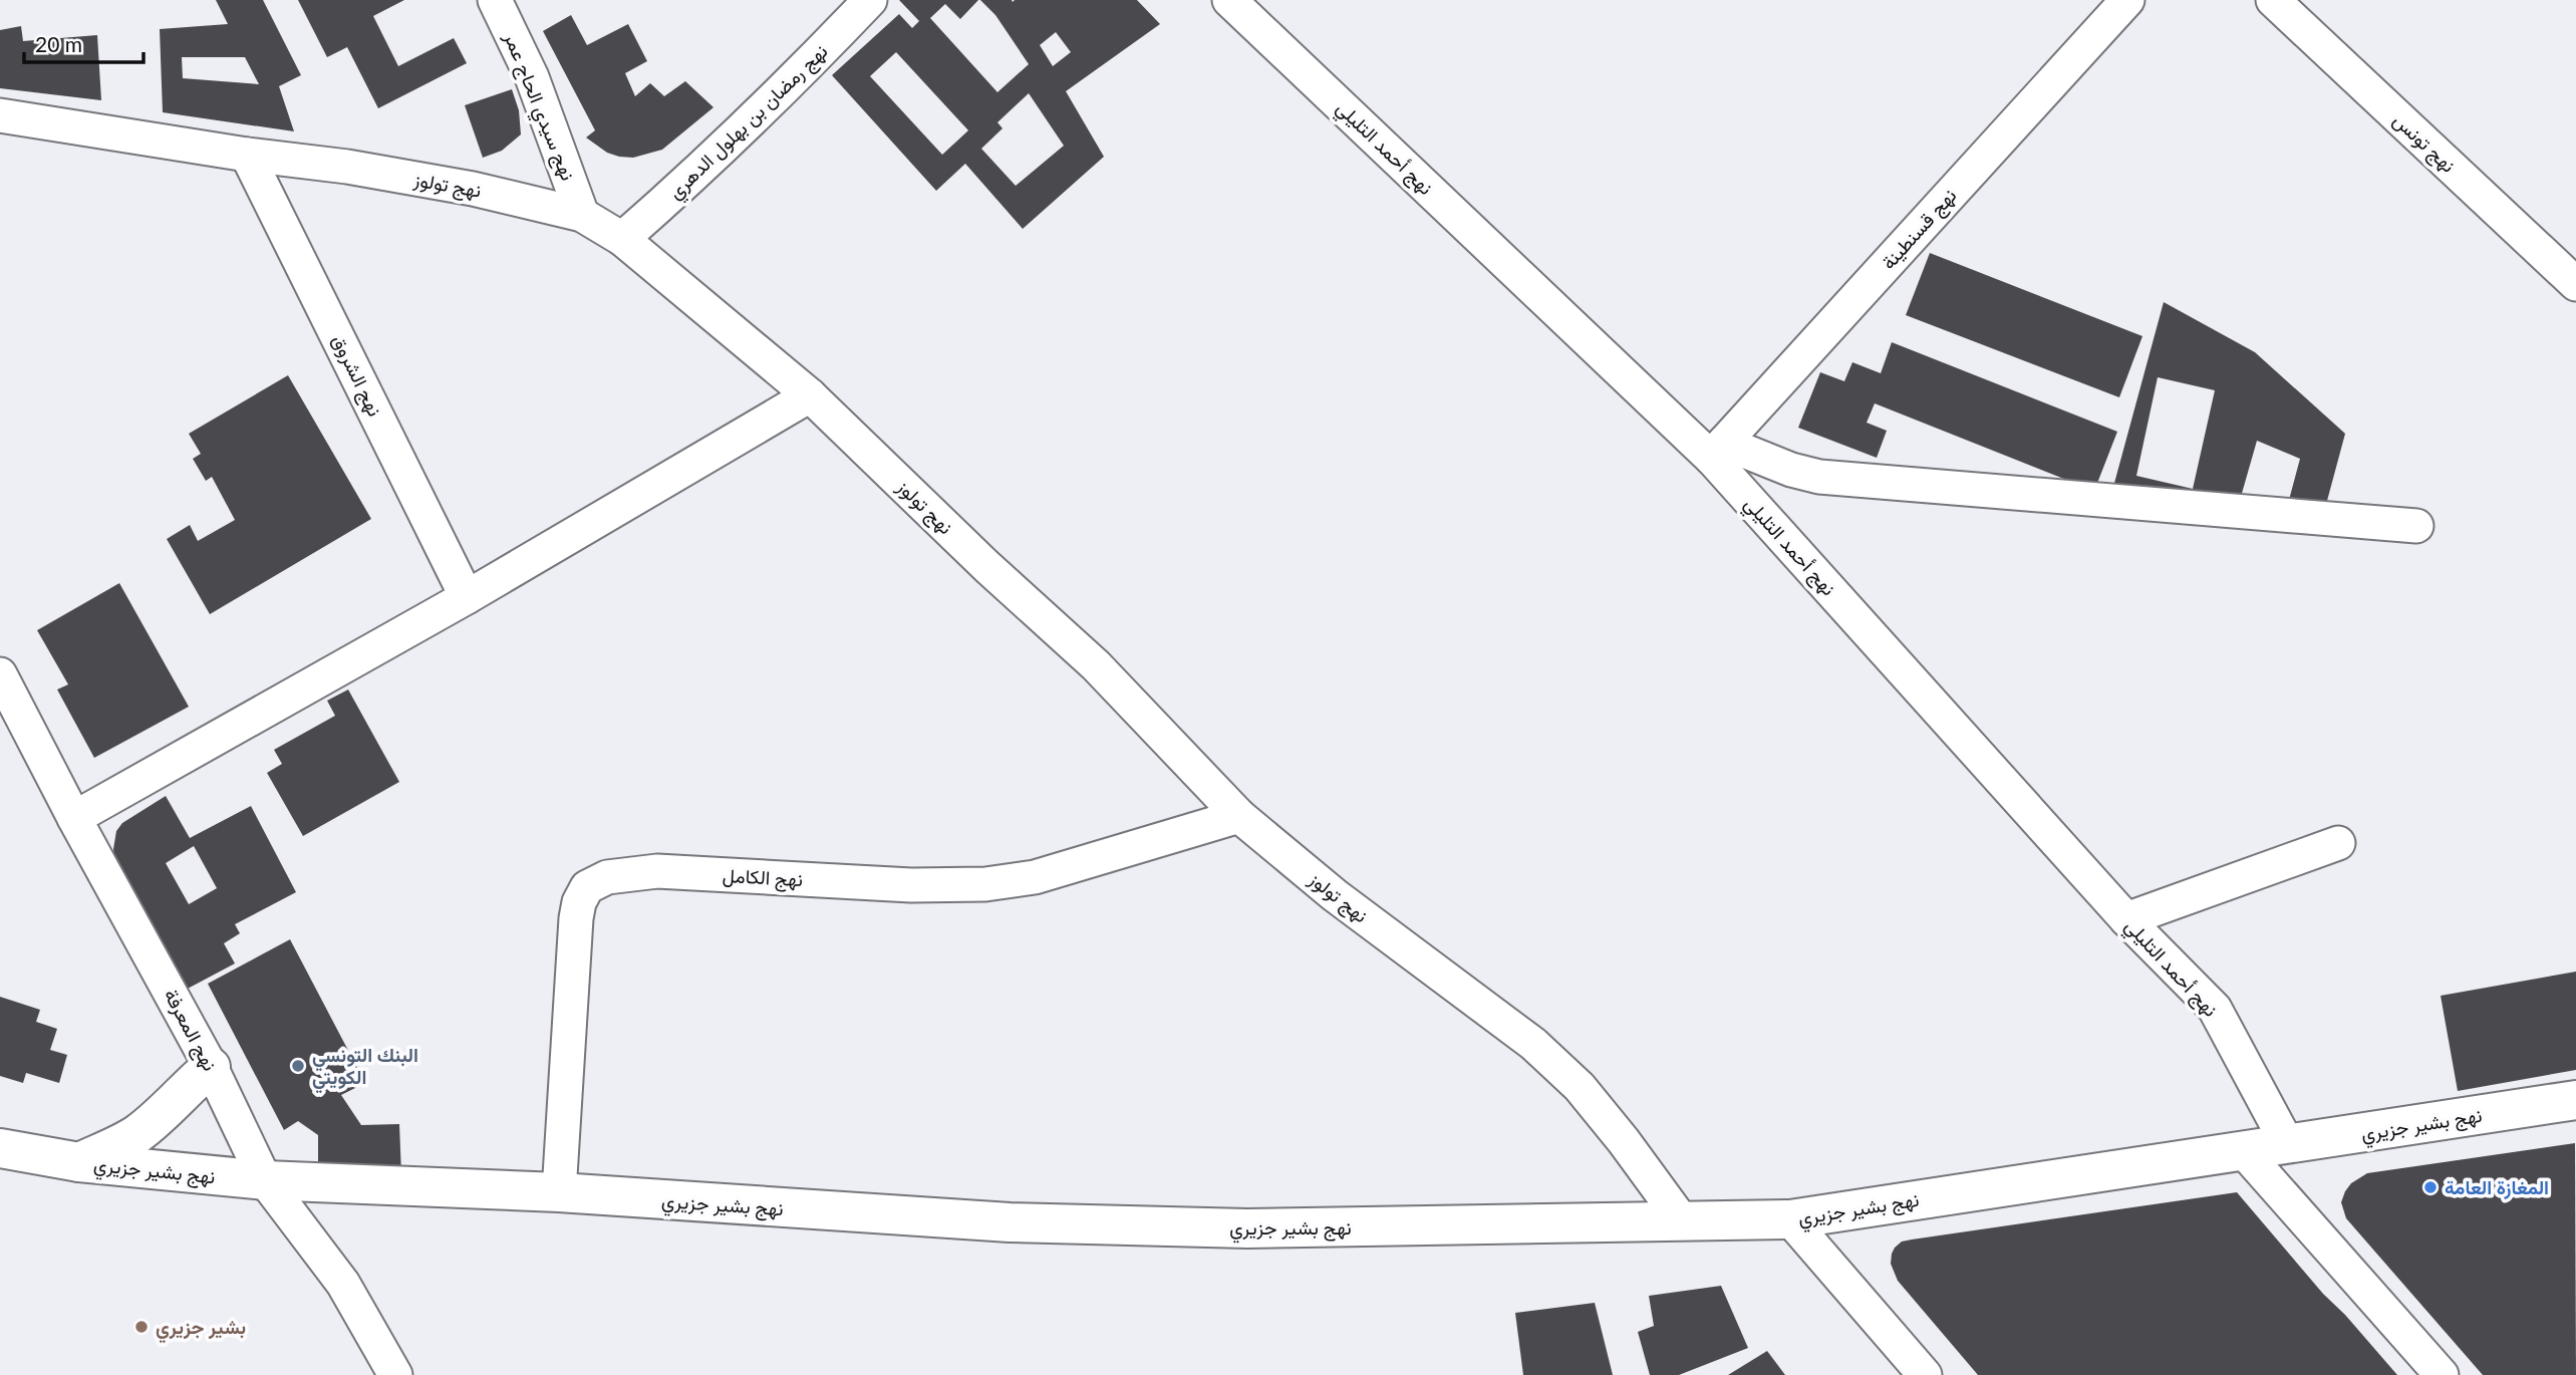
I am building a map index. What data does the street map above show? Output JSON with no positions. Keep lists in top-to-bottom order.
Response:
{
  "streets": {
    "street": [
      "نهج سيدي الحاج عمر",
      "نهج رمضان بن بهلول الدهري",
      "نهج تونس",
      "نهج أحمد التليلي",
      "نهج تولوز",
      "نهج قسنطينة",
      "نهج الشروق",
      "نهج الكامل",
      "نهج المعرفة",
      "نهج بشير جزيري"
    ]
  },
  "crossings": [
    ["نهج سيدي الحاج عمر", "نهج تولوز"],
    ["نهج رمضان بن بهلول الدهري", "نهج تولوز"],
    ["نهج أحمد التليلي", "نهج قسنطينة"],
    ["نهج أحمد التليلي", "نهج بشير جزيري"],
    ["نهج تولوز", "نهج الشروق"],
    ["نهج تولوز", "نهج الكامل"],
    ["نهج تولوز", "نهج بشير جزيري"],
    ["نهج الكامل", "نهج بشير جزيري"],
    ["نهج المعرفة", "نهج بشير جزيري"]
  ],
  "places": ["البنك التونسي الكويتي", "المغازة العامة", "بشير جزيري"],
  "scale_bar": "20 m"
}
